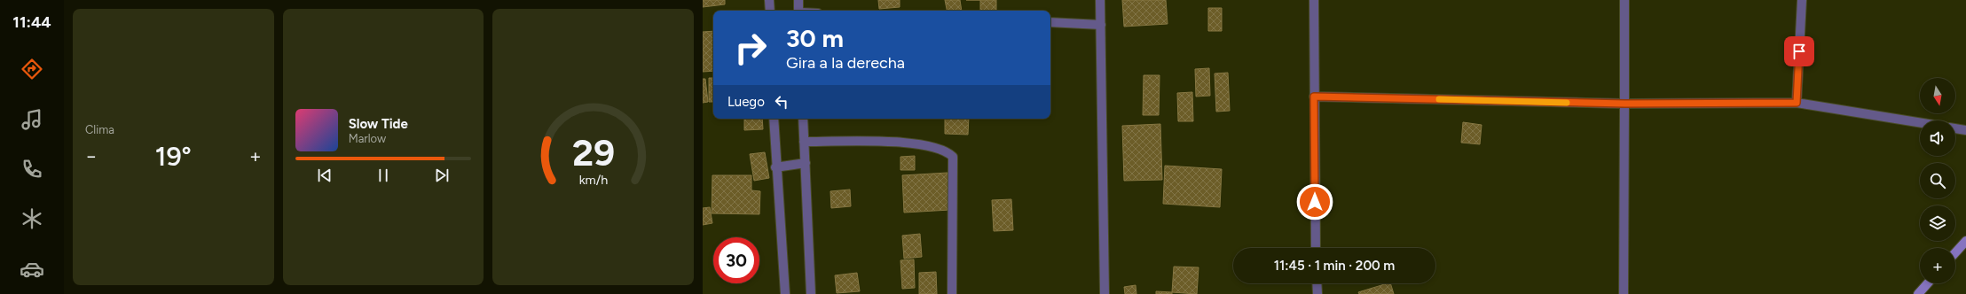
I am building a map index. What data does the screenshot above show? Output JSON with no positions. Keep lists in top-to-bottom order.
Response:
{
  "north": "bottom",
  "page": {
    "tabs": "11:44",
    "tile": "Clima",
    "turn": ["30 m", "Gira a la derecha"],
    "map_buttons": "+",
    "then": "Luego",
    "song": ["Slow Tide", "Marlow"],
    "heat": ["−", "19°", "+"],
    "limit": "30",
    "trip": "11:45 · 1 min · 200 m",
    "gauge": ["29", "km/h"]
  }
}
